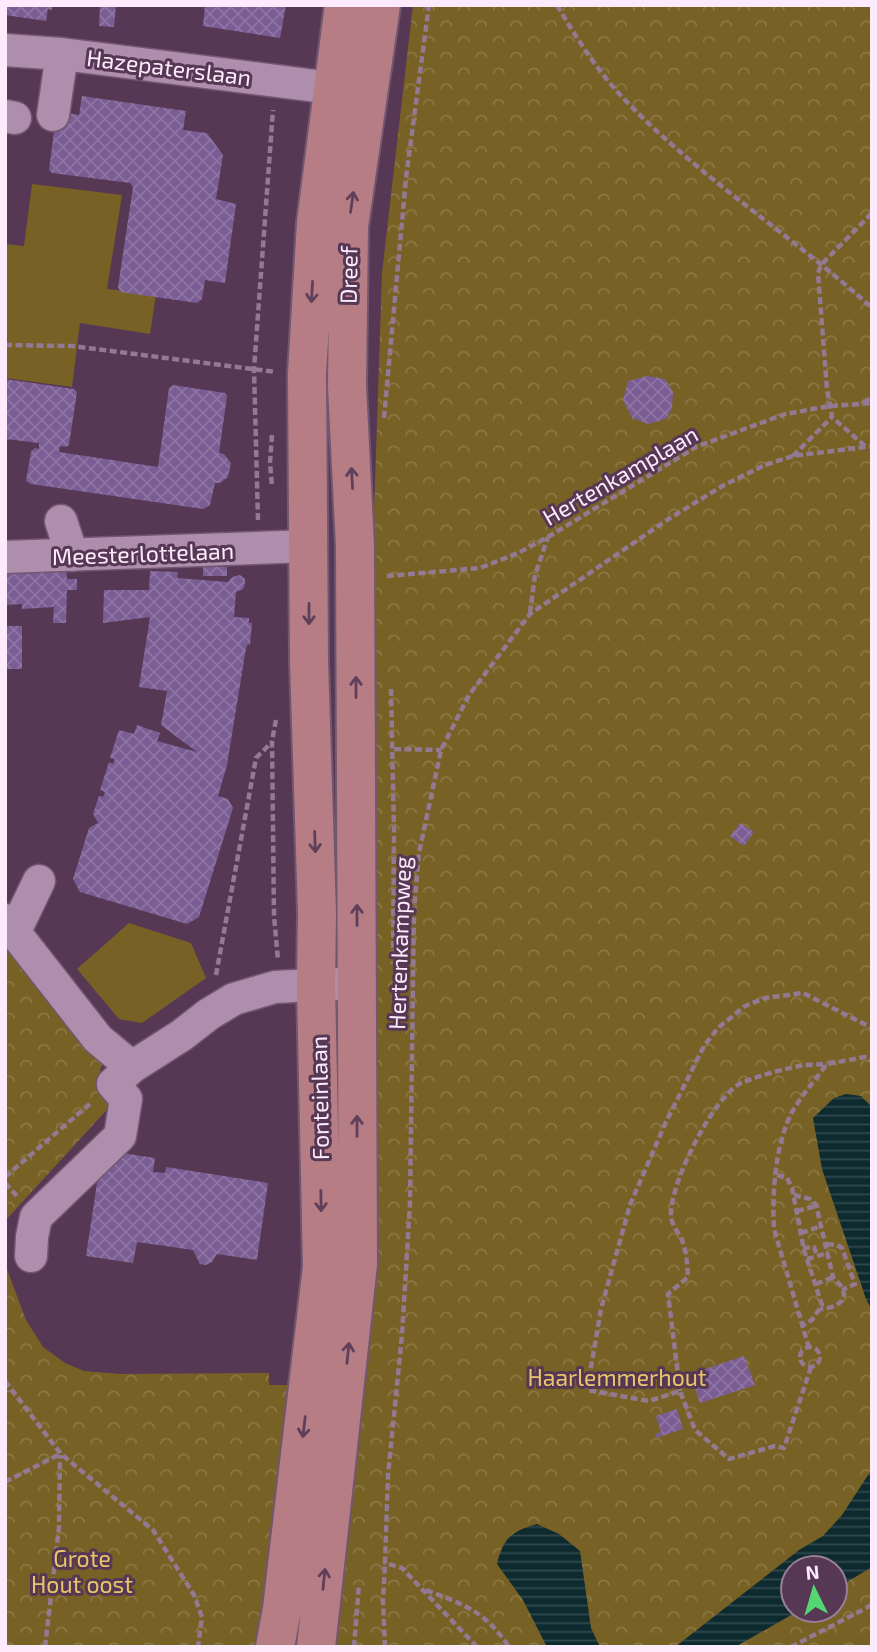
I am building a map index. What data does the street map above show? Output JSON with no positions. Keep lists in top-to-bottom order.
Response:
{
  "streets": {
    "main road": ["Dreef", "Fonteinlaan"],
    "street": ["Hazepaterslaan", "Meesterlottelaan"],
    "path": ["Hertenkamplaan", "Hertenkampweg"]
  },
  "crossings": [
    ["Hazepaterslaan", "Dreef"],
    ["Dreef", "Meesterlottelaan"],
    ["Dreef", "Fonteinlaan"],
    ["Meesterlottelaan", "Fonteinlaan"]
  ],
  "parks": ["Haarlemmerhout", "Grote Hout oost"],
  "north": "top"
}
